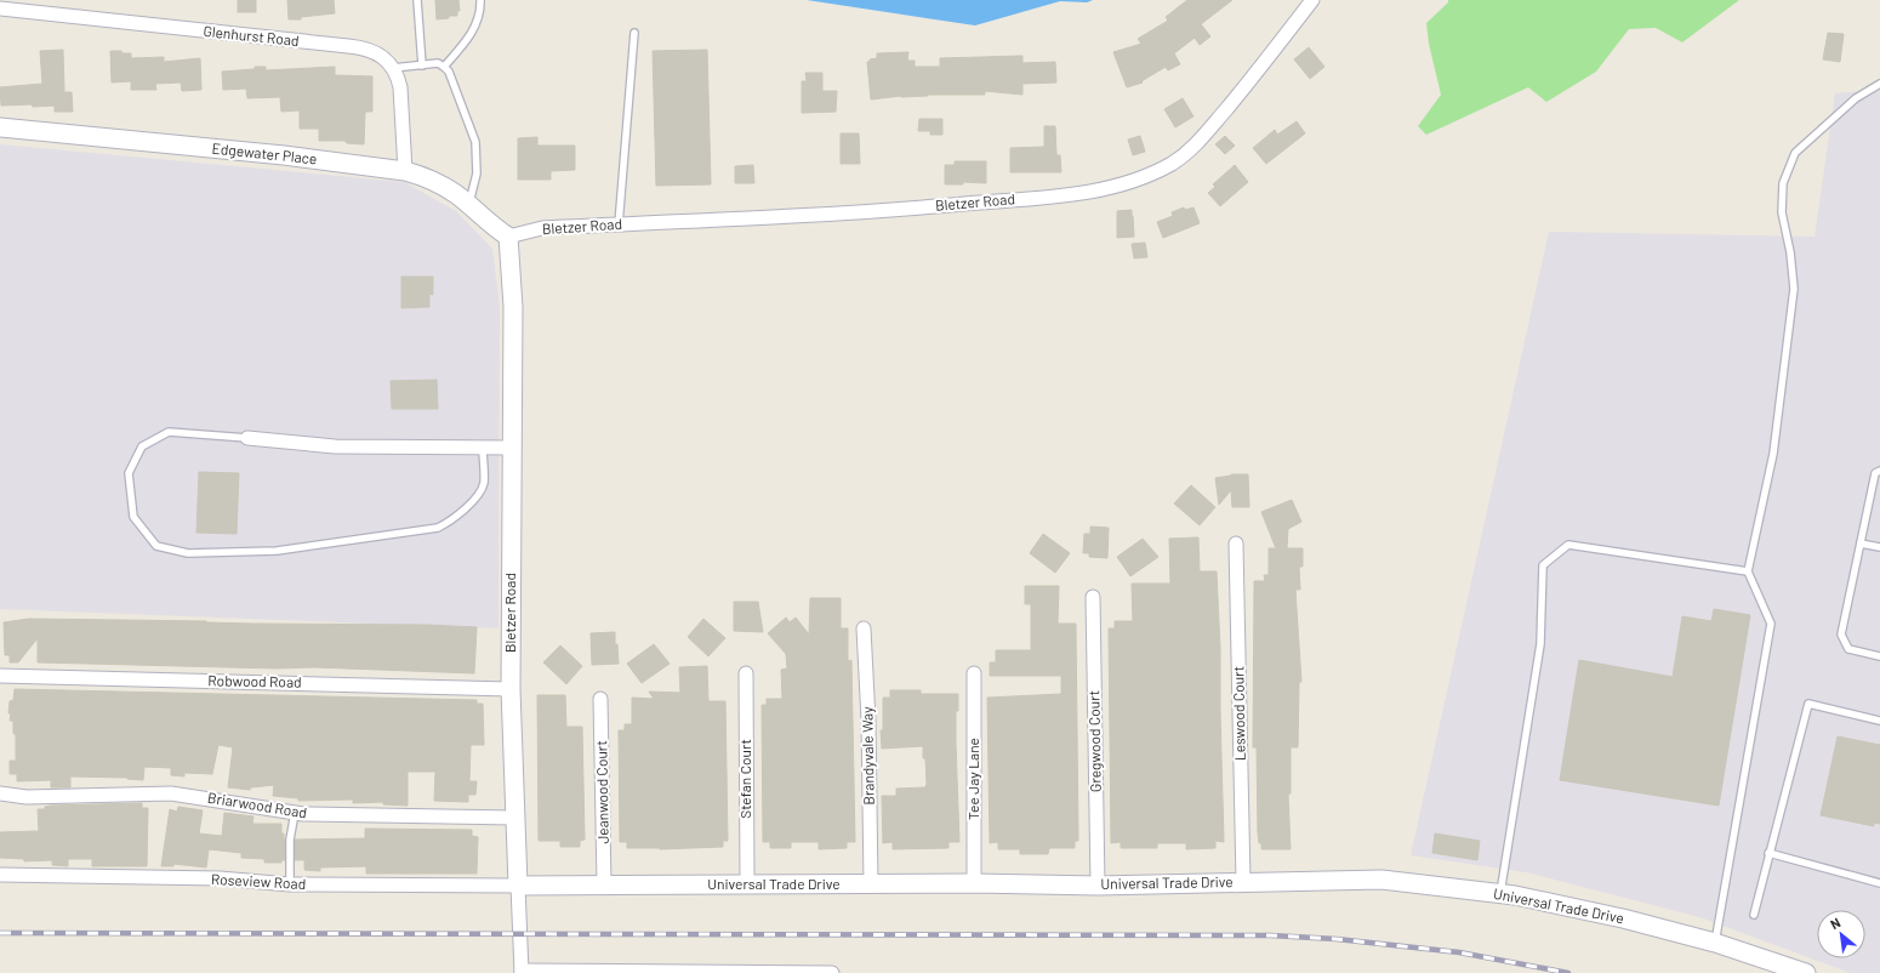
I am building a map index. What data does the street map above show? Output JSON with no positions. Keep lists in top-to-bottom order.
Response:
{
  "streets": {
    "street": [
      "Glenhurst Road",
      "Edgewater Place",
      "Bletzer Road",
      "Robwood Road",
      "Leswood Court",
      "Gregwood Court",
      "Brandyvale Way",
      "Stefan Court",
      "Tee Jay Lane",
      "Jeanwood Court",
      "Briarwood Road",
      "Roseview Road",
      "Universal Trade Drive"
    ]
  },
  "crossings": [
    ["Edgewater Place", "Bletzer Road"],
    ["Bletzer Road", "Robwood Road"],
    ["Bletzer Road", "Briarwood Road"],
    ["Bletzer Road", "Roseview Road"],
    ["Bletzer Road", "Universal Trade Drive"],
    ["Leswood Court", "Universal Trade Drive"],
    ["Gregwood Court", "Universal Trade Drive"],
    ["Brandyvale Way", "Universal Trade Drive"],
    ["Stefan Court", "Universal Trade Drive"],
    ["Tee Jay Lane", "Universal Trade Drive"],
    ["Jeanwood Court", "Universal Trade Drive"],
    ["Roseview Road", "Universal Trade Drive"]
  ],
  "north": "top left"
}
